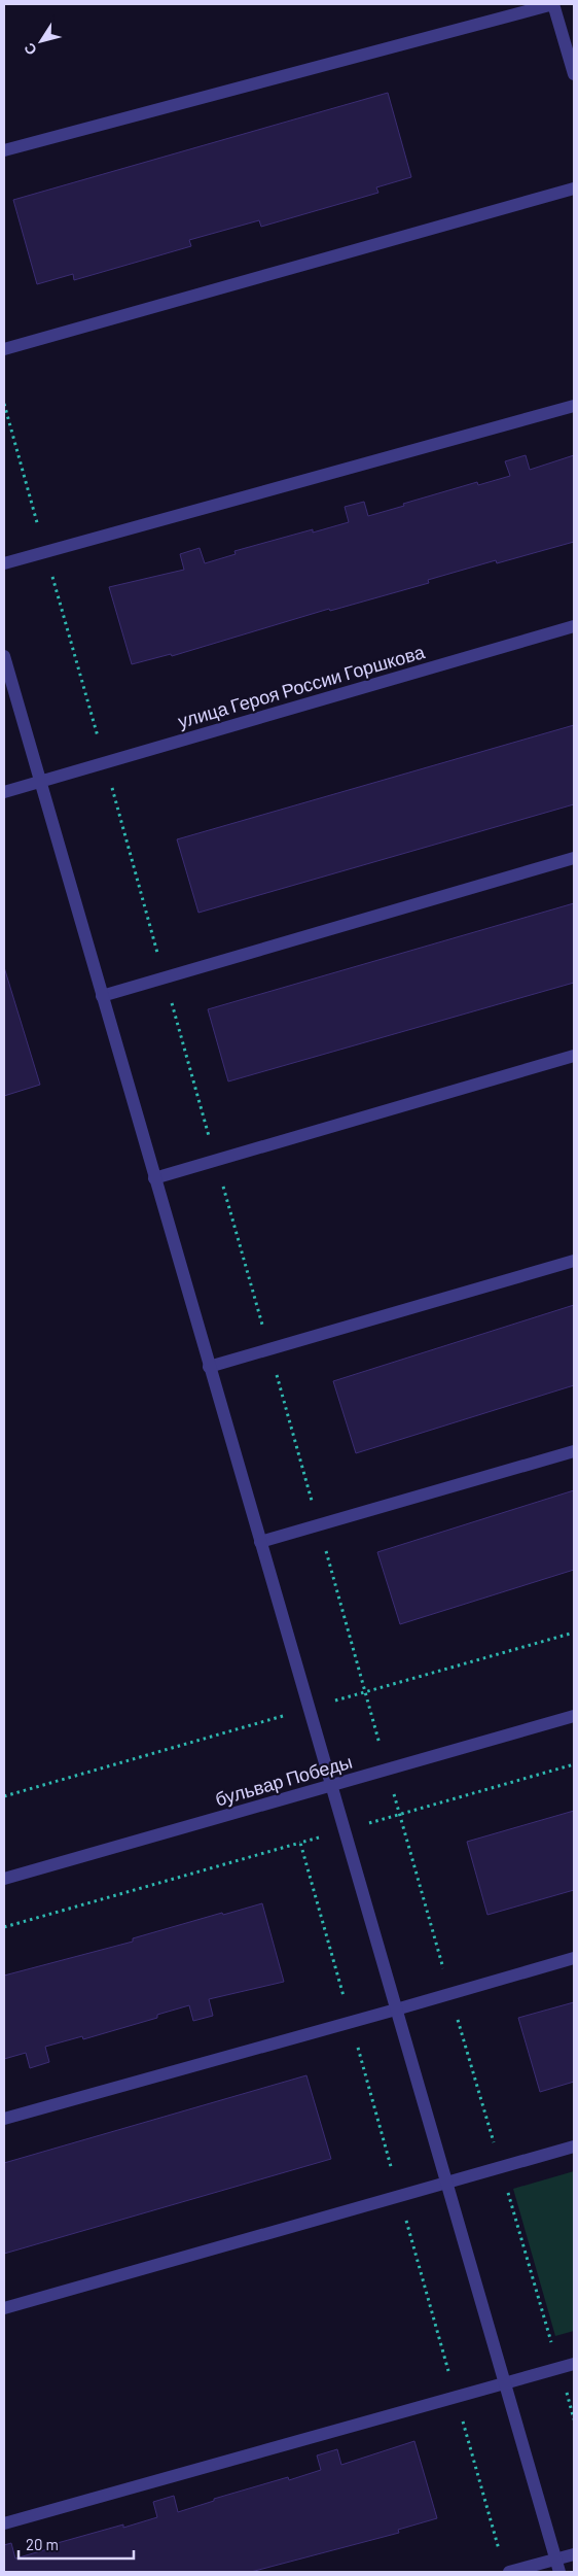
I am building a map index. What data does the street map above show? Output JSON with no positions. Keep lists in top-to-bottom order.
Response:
{
  "streets": {
    "street": ["улица Героя России Горшкова", "бульвар Победы"]
  },
  "scale_bar": "20 m",
  "north": "bottom left"
}
